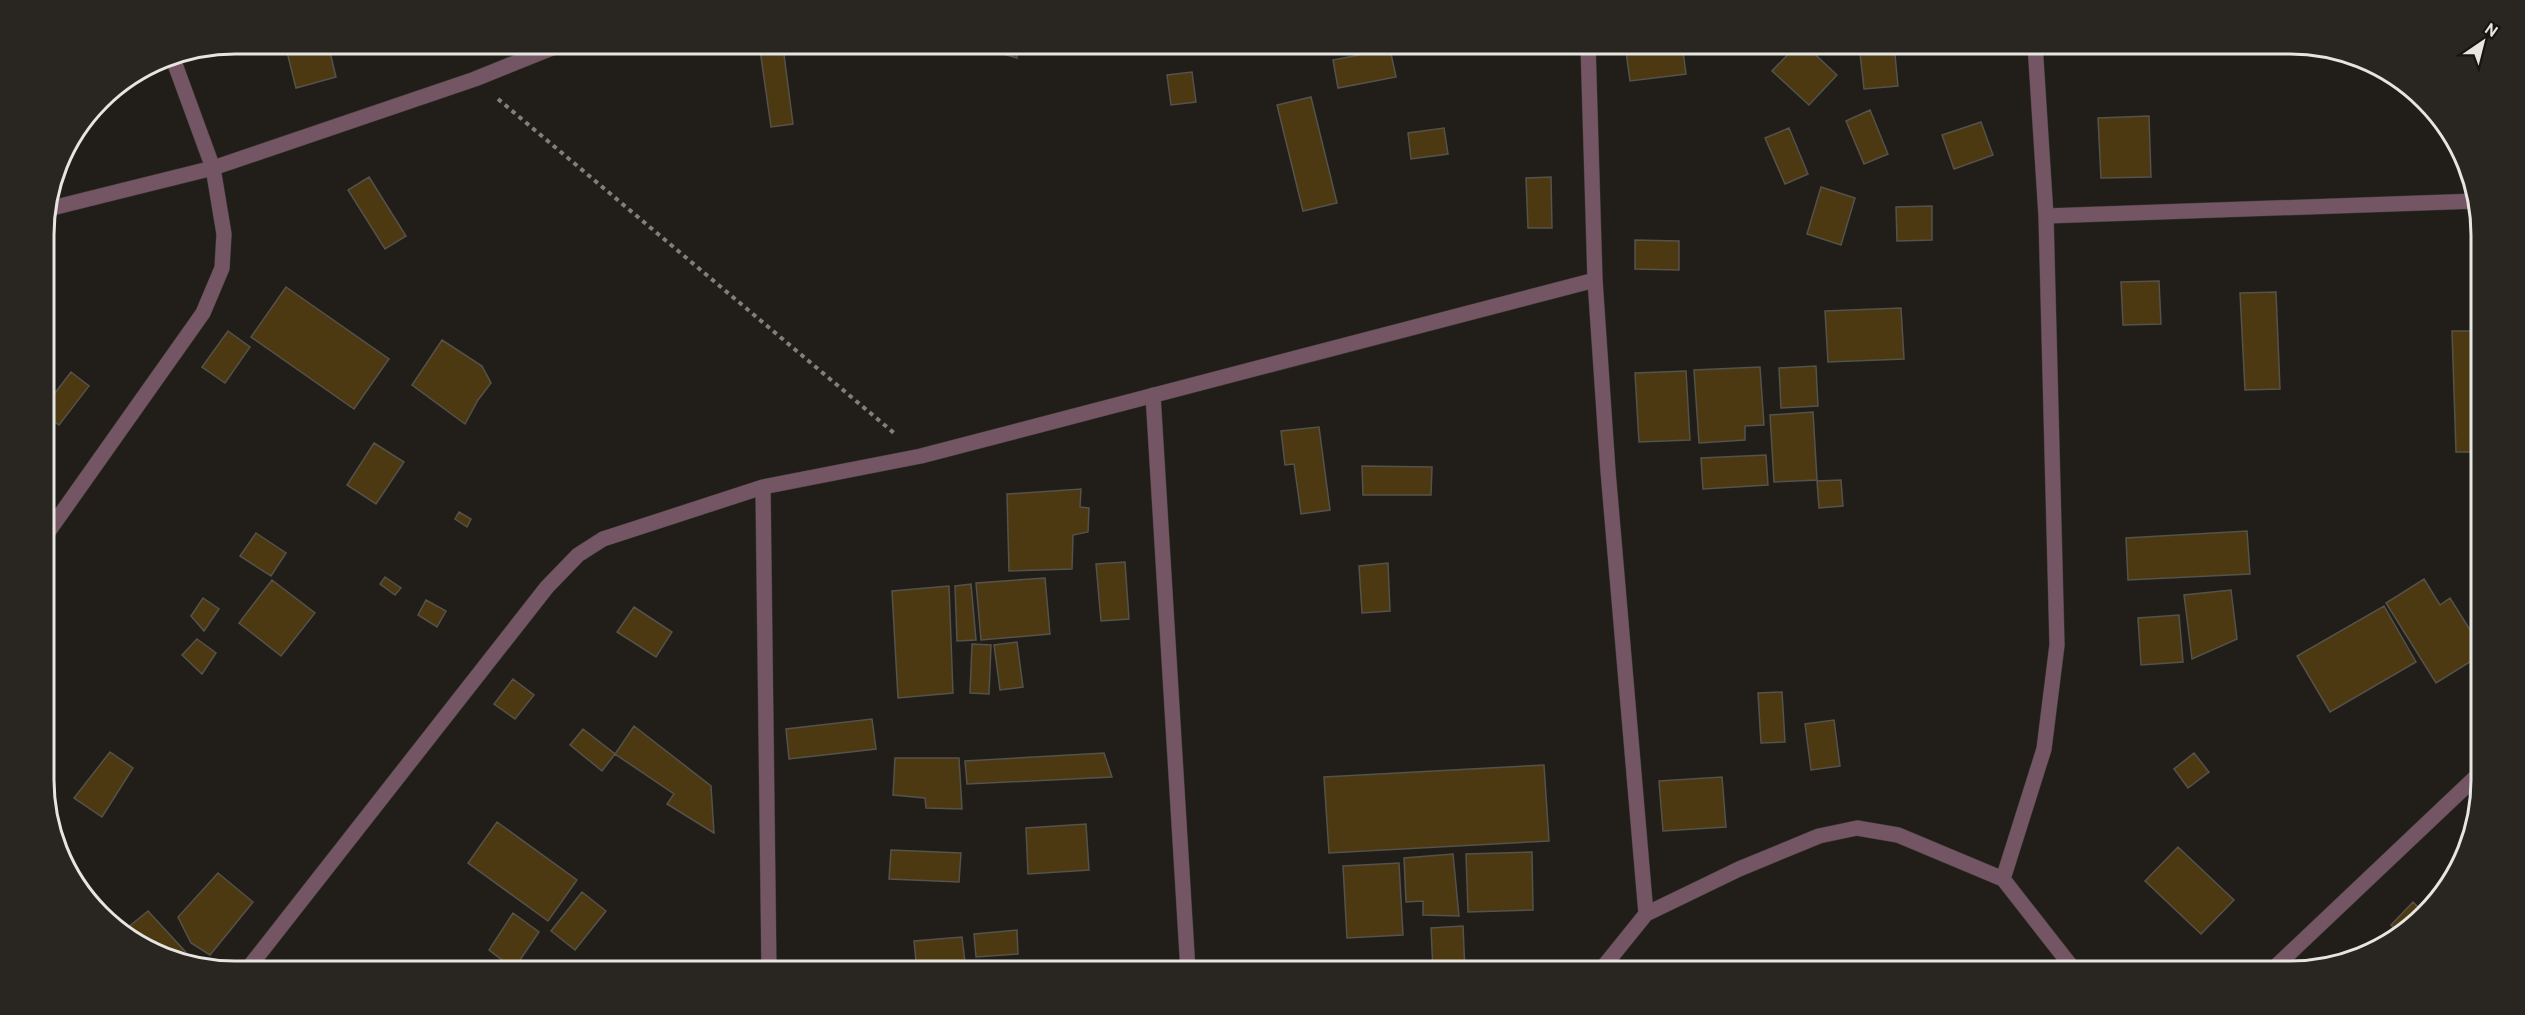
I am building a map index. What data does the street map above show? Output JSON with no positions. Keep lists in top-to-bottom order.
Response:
{
  "north": "top right"
}
